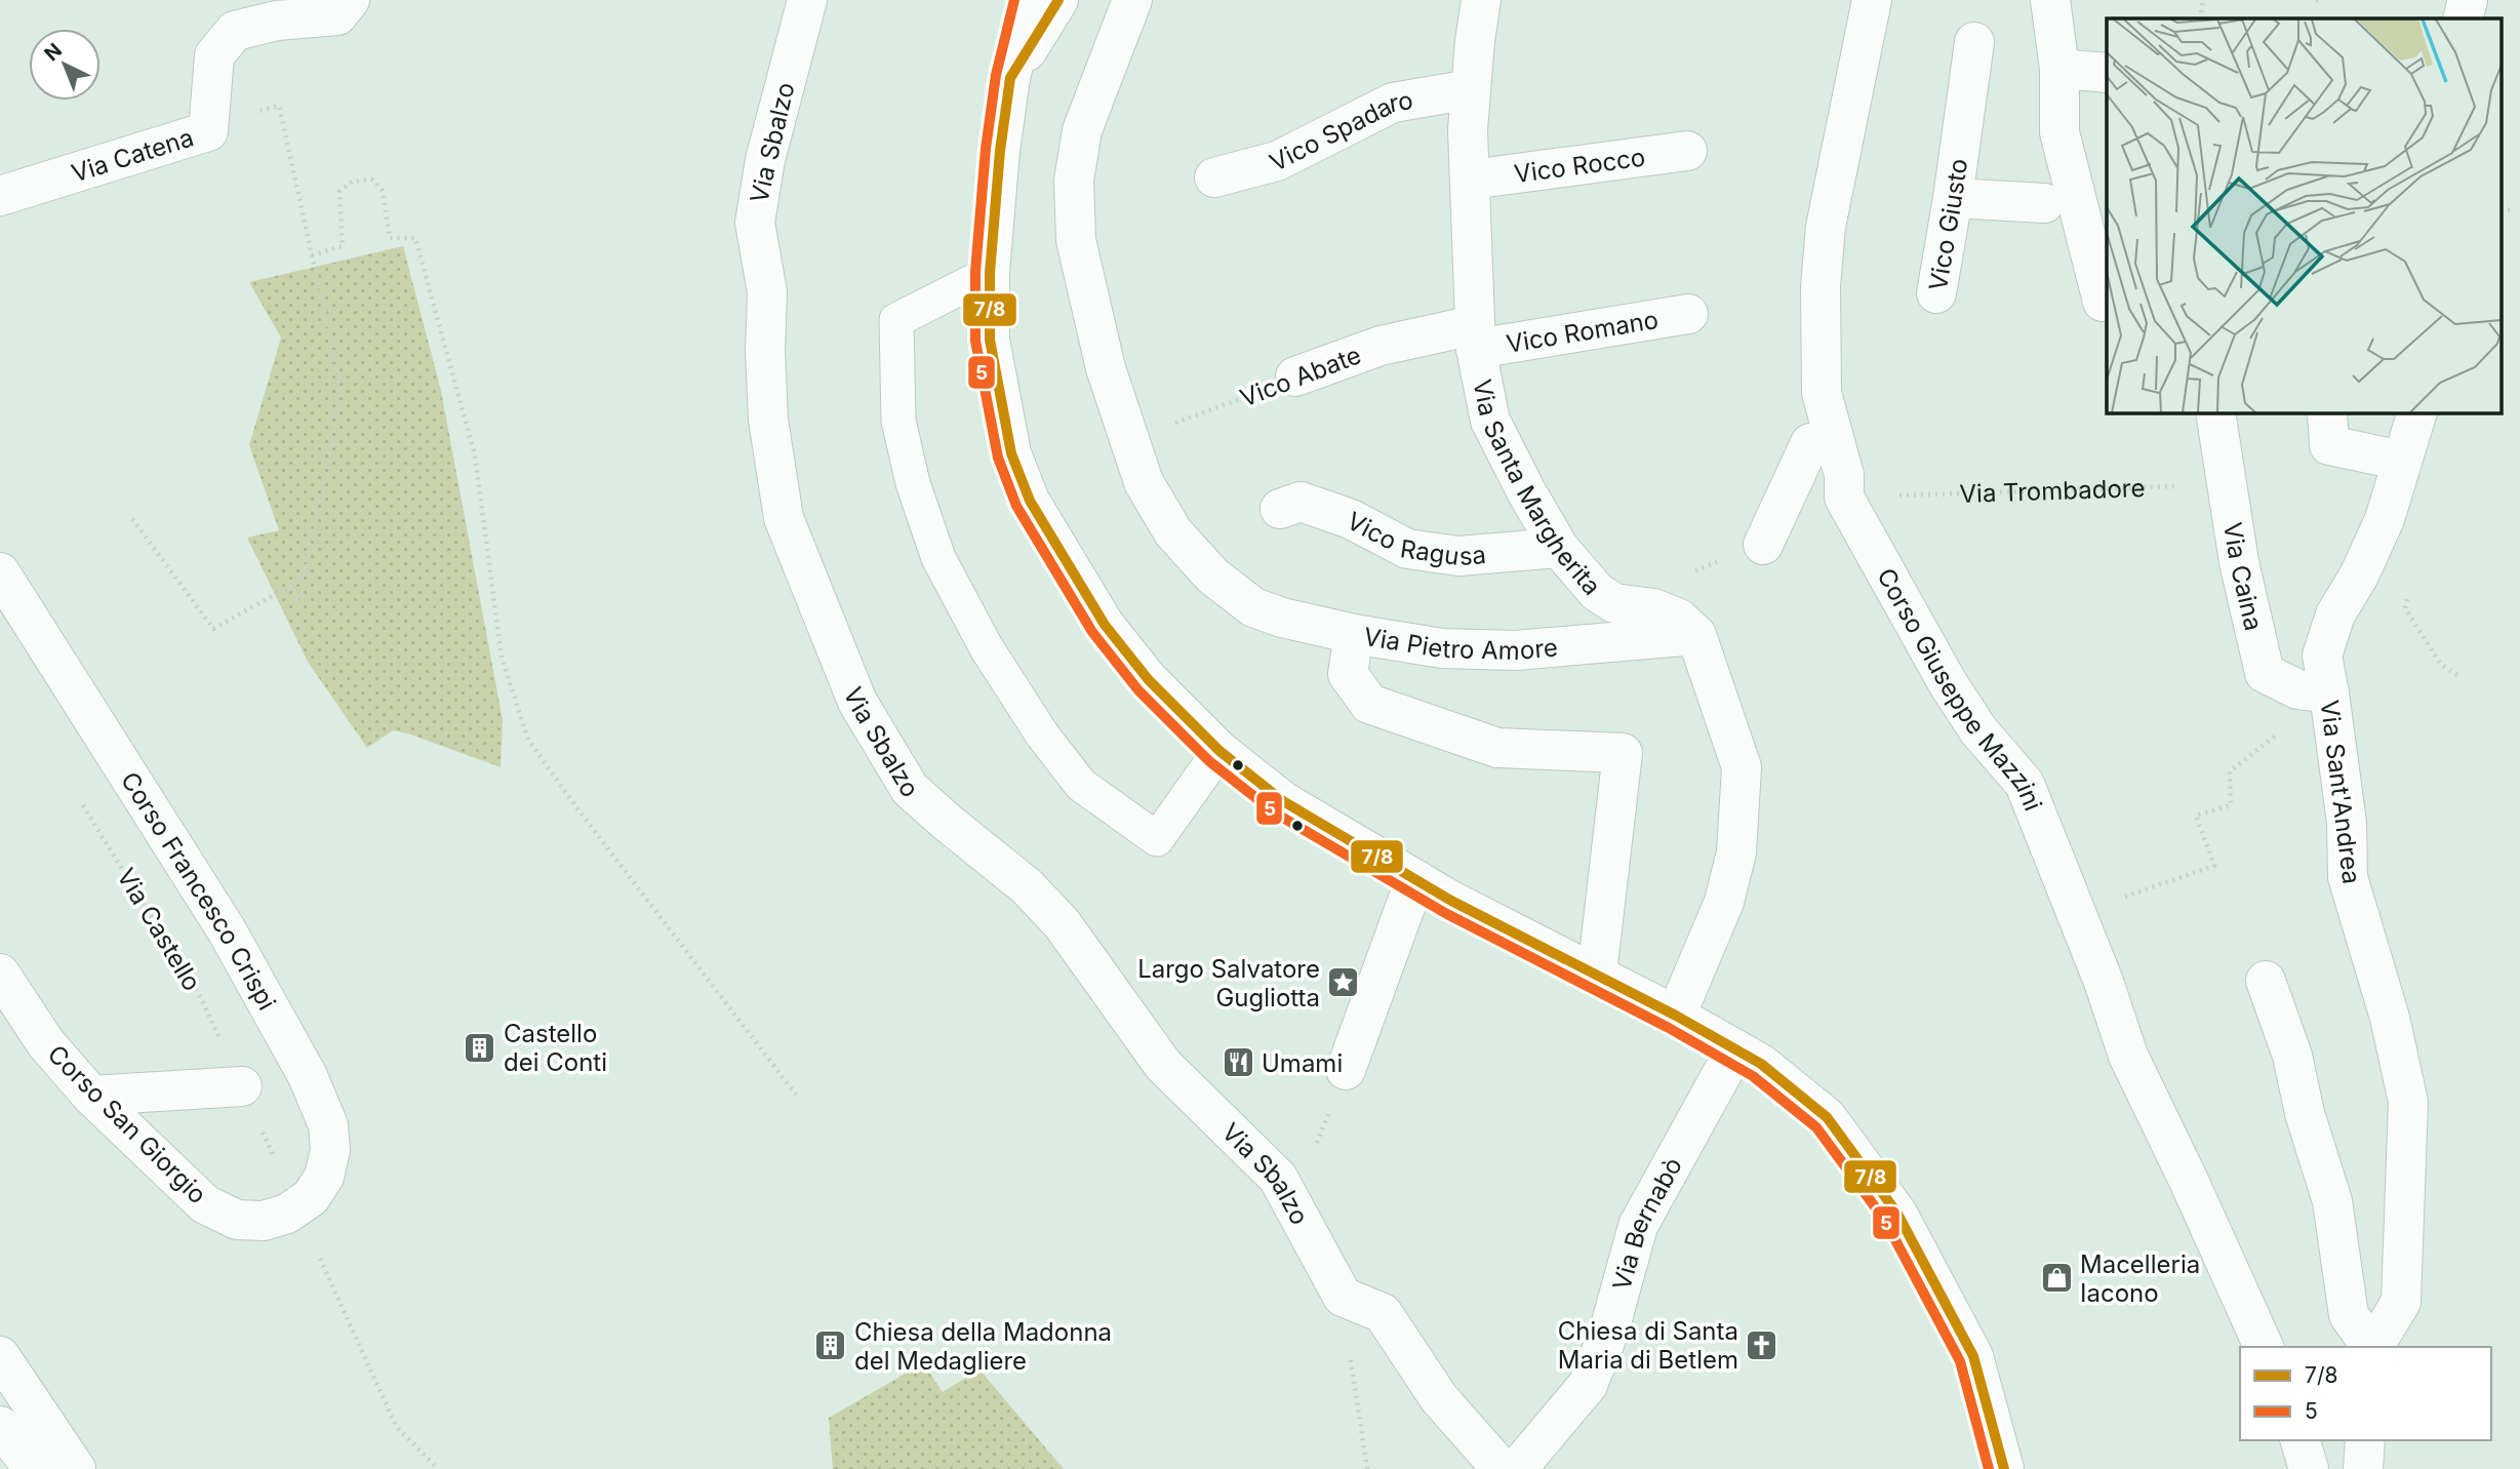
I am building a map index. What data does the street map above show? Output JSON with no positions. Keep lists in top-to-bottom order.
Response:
{
  "streets": {
    "street": [
      "Vico Spadaro",
      "Via Sbalzo",
      "Via Catena",
      "Vico Rocco",
      "Vico Giusto",
      "Vico Romano",
      "Vico Abate",
      "Via Santa Margherita",
      "Vico Ragusa",
      "Via Caina",
      "Via Pietro Amore",
      "Corso Giuseppe Mazzini",
      "Via Sant'Andrea",
      "Corso Francesco Crispi",
      "Corso San Giorgio",
      "Via Bernabò"
    ],
    "path": ["Via Trombadore", "Via Castello"]
  },
  "crossings": [
    ["Vico Spadaro", "Via Santa Margherita"],
    ["Vico Rocco", "Via Santa Margherita"],
    ["Vico Romano", "Vico Abate"],
    ["Vico Romano", "Via Santa Margherita"],
    ["Vico Abate", "Via Santa Margherita"],
    ["Via Santa Margherita", "Vico Ragusa"],
    ["Via Santa Margherita", "Via Pietro Amore"],
    ["Via Trombadore", "Corso Giuseppe Mazzini"],
    ["Via Caina", "Via Sant'Andrea"],
    ["Corso Francesco Crispi", "Corso San Giorgio"]
  ],
  "places": {
    "place": ["Largo Salvatore Gugliotta"],
    "building": ["Castello dei Conti", "Chiesa della Madonna del Medagliere"],
    "restaurant": ["Umami"],
    "shop": ["Macelleria Iacono"],
    "church": ["Chiesa di Santa Maria di Betlem"]
  },
  "lines": ["transit line 7/8", "transit line 5"],
  "legend": ["7/8", "5"],
  "north": "top left"
}
